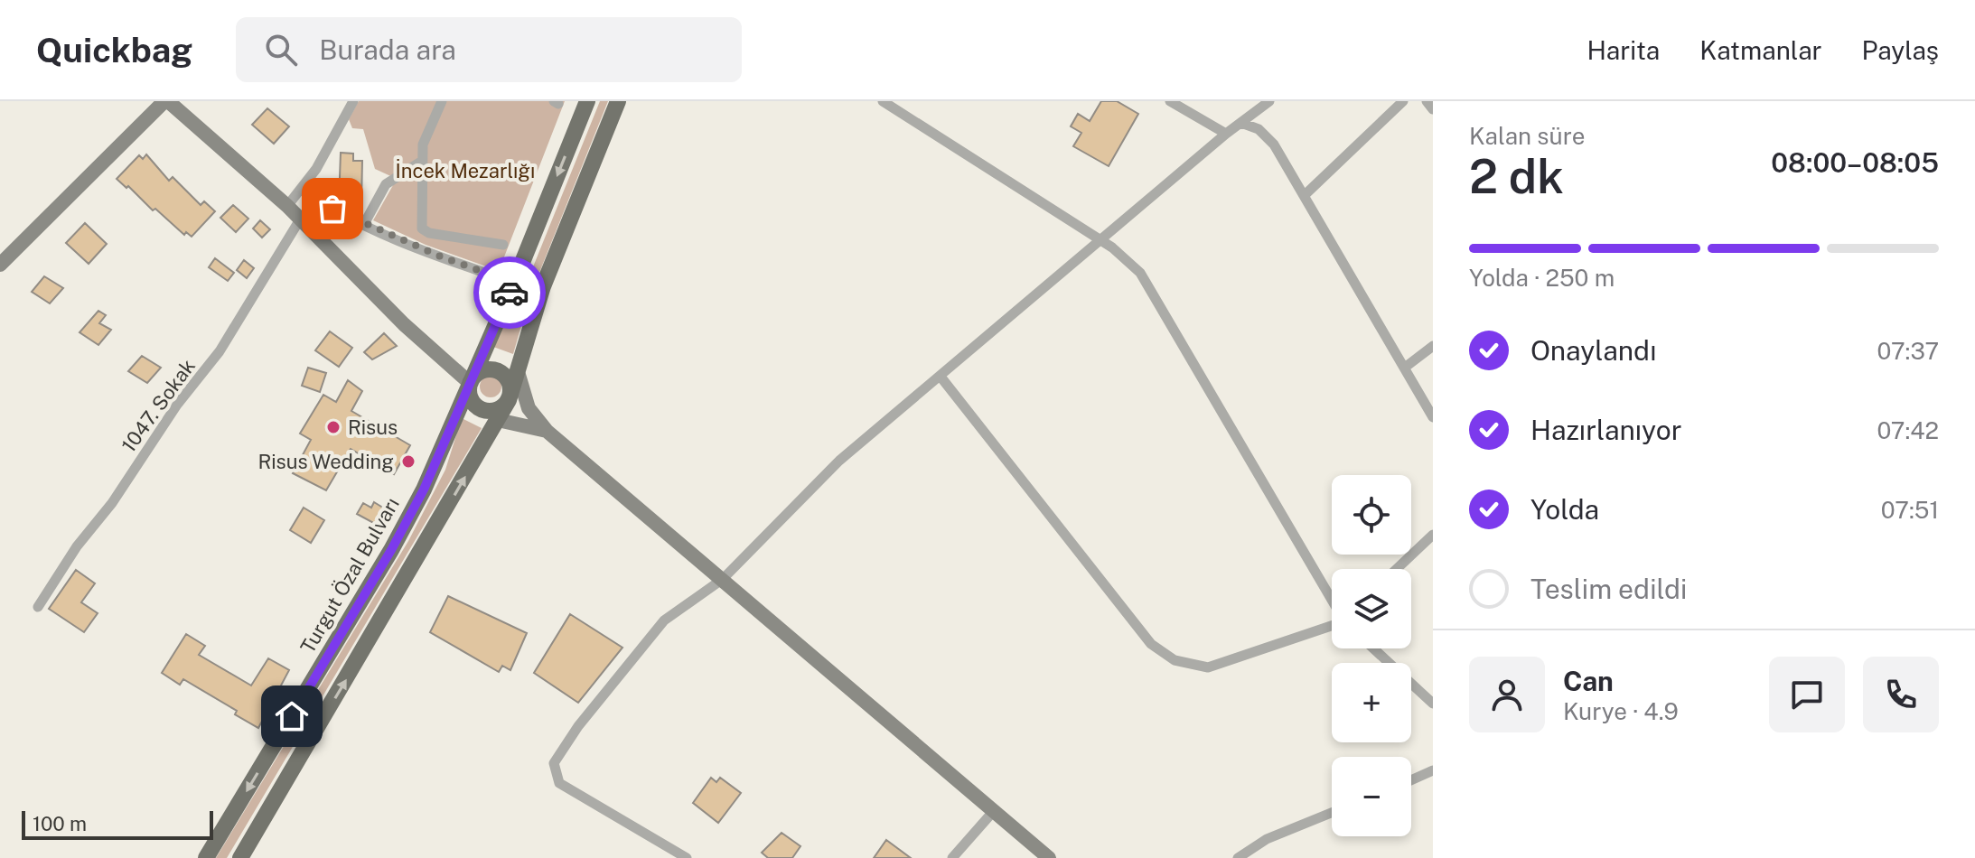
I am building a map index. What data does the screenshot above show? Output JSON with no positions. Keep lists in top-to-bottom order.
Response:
{
  "streets": {
    "main road": ["Turgut Özal Bulvarı"],
    "street": ["1047. Sokak"]
  },
  "parks": ["İncek Mezarlığı"],
  "places": ["Risus", "Risus Wedding"],
  "scale_bar": "100 m",
  "page": {
    "header": "Quickbag",
    "search": "Burada ara",
    "nav": ["Harita", "Katmanlar", "Paylaş"],
    "heading": ["2 dk", "Kalan süre", "08:00–08:05"],
    "panel": ["Can", "Kurye · 4.9"],
    "bar": "Yolda · 250 m",
    "list": [
      ["Onaylandı", "07:37"],
      ["Hazırlanıyor", "07:42"],
      ["Yolda", "07:51"],
      "Teslim edildi"
    ],
    "map_buttons": ["+", "−"],
    "scale": "100 m"
  }
}
